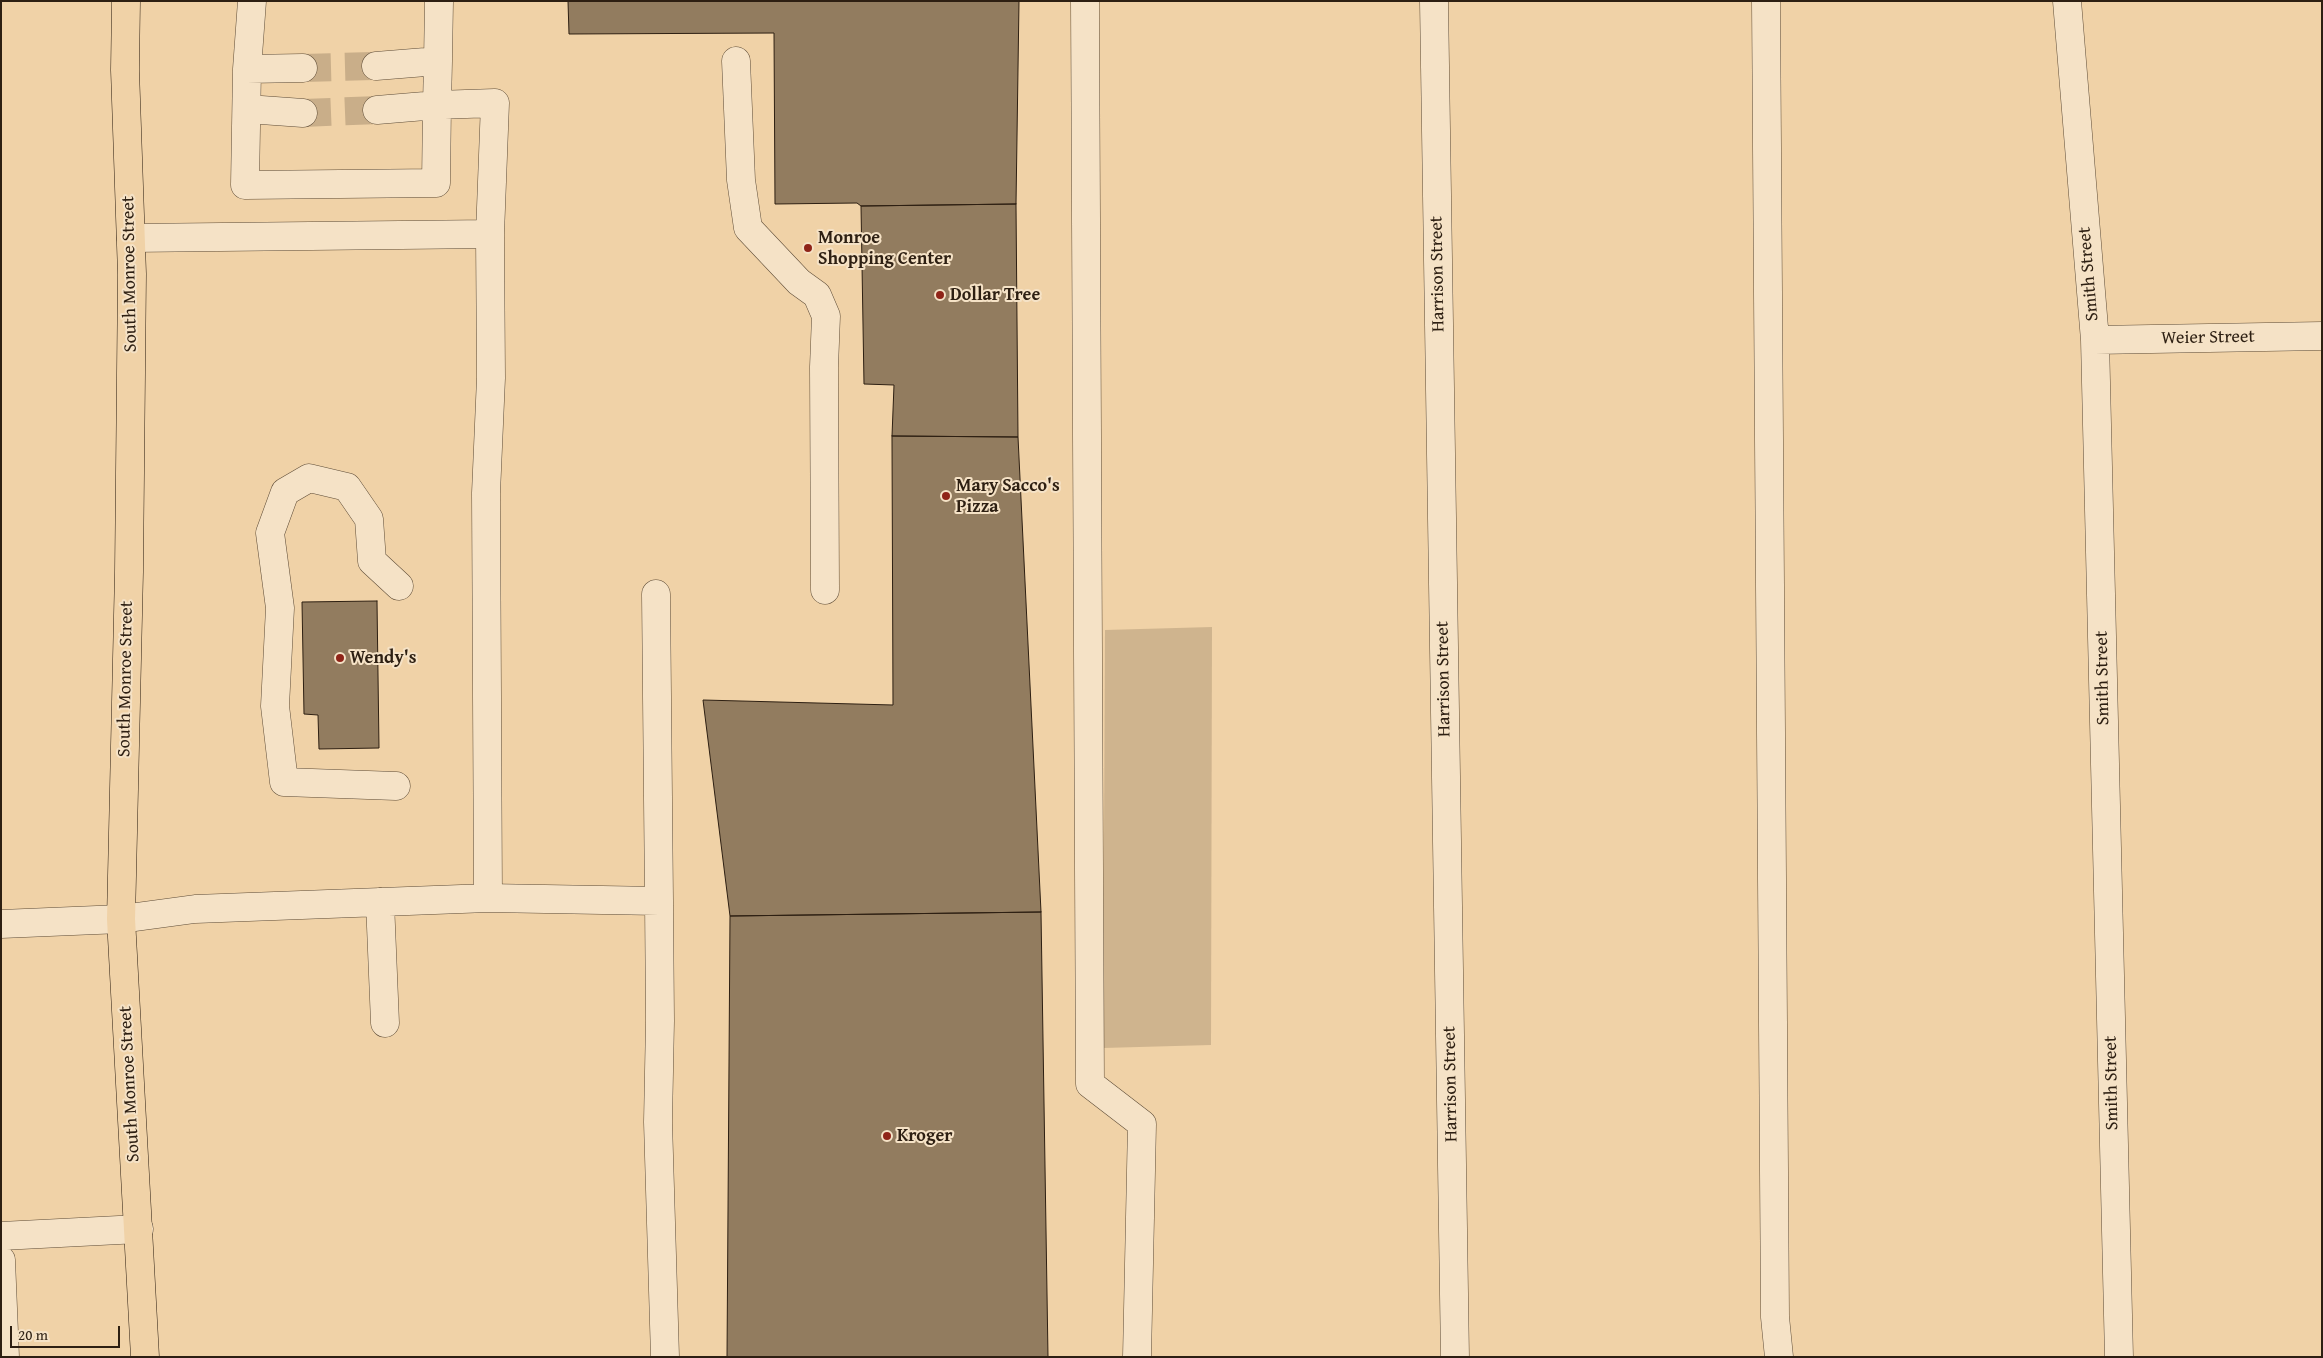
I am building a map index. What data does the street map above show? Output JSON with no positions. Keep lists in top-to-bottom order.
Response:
{
  "streets": {
    "main road": ["South Monroe Street"],
    "street": ["Harrison Street", "Smith Street", "Weier Street"]
  },
  "crossings": [
    ["Smith Street", "Weier Street"]
  ],
  "places": [
    "Monroe Shopping Center",
    "Dollar Tree",
    "Mary Sacco's Pizza",
    "Wendy's",
    "Kroger"
  ],
  "scale_bar": "20 m"
}
